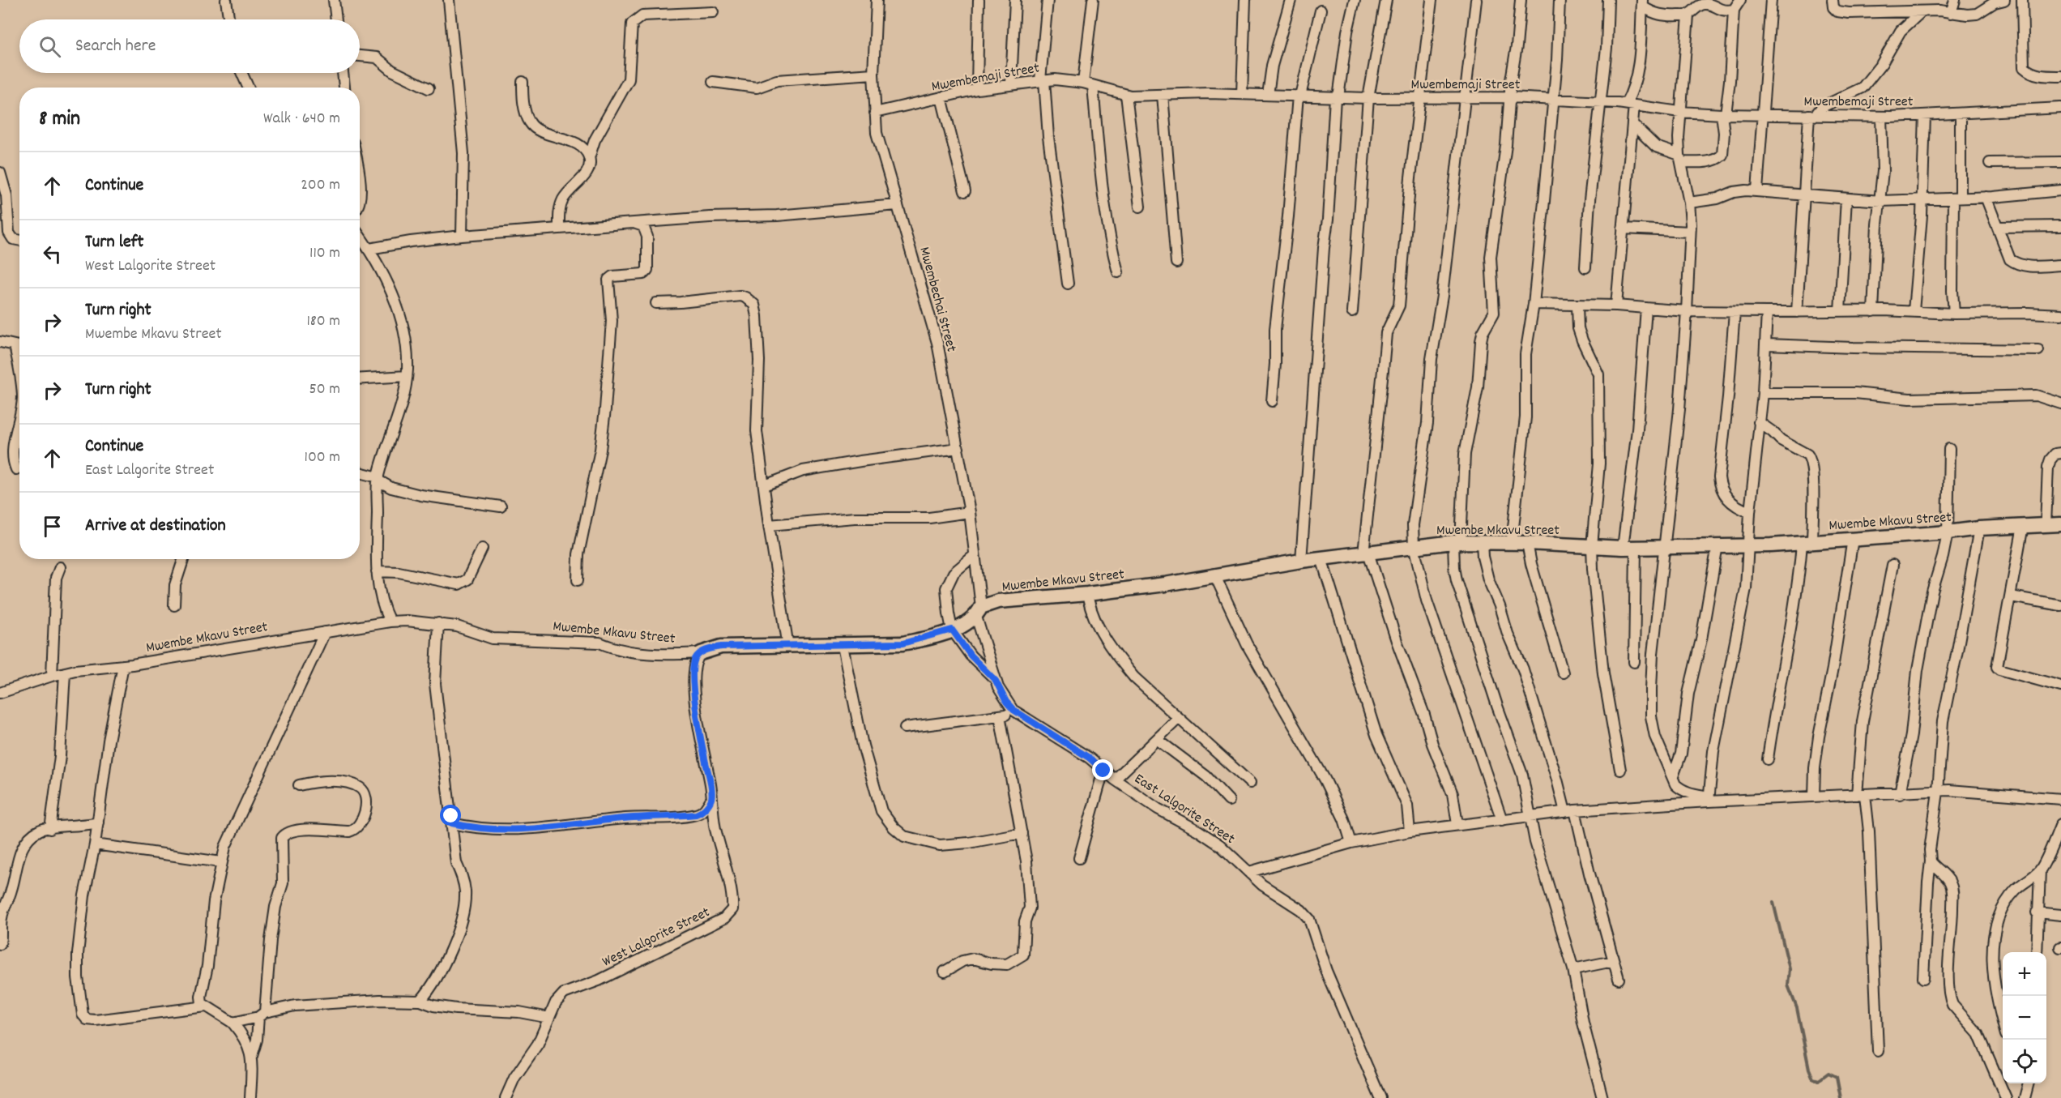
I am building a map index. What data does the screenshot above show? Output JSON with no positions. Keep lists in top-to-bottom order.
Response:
{
  "streets": {
    "street": [
      "Mwembemaji Street",
      "Mwembechai Street",
      "Mwembe Mkavu Street",
      "East Lalgorite Street",
      "West Lalgorite Street"
    ]
  },
  "crossings": [
    ["Mwembemaji Street", "Mwembechai Street"],
    ["Mwembechai Street", "Mwembe Mkavu Street"],
    ["Mwembechai Street", "East Lalgorite Street"],
    ["Mwembe Mkavu Street", "East Lalgorite Street"],
    ["Mwembe Mkavu Street", "West Lalgorite Street"]
  ],
  "page": {
    "search": "Search here",
    "heading": ["8 min", "Walk · 640 m"],
    "list": [
      ["Continue", "200 m"],
      ["Turn left", "West Lalgorite Street", "110 m"],
      ["Turn right", "Mwembe Mkavu Street", "180 m"],
      ["Turn right", "50 m"],
      ["Continue", "East Lalgorite Street", "100 m"],
      "Arrive at destination"
    ],
    "map_buttons": ["+", "−"]
  }
}
